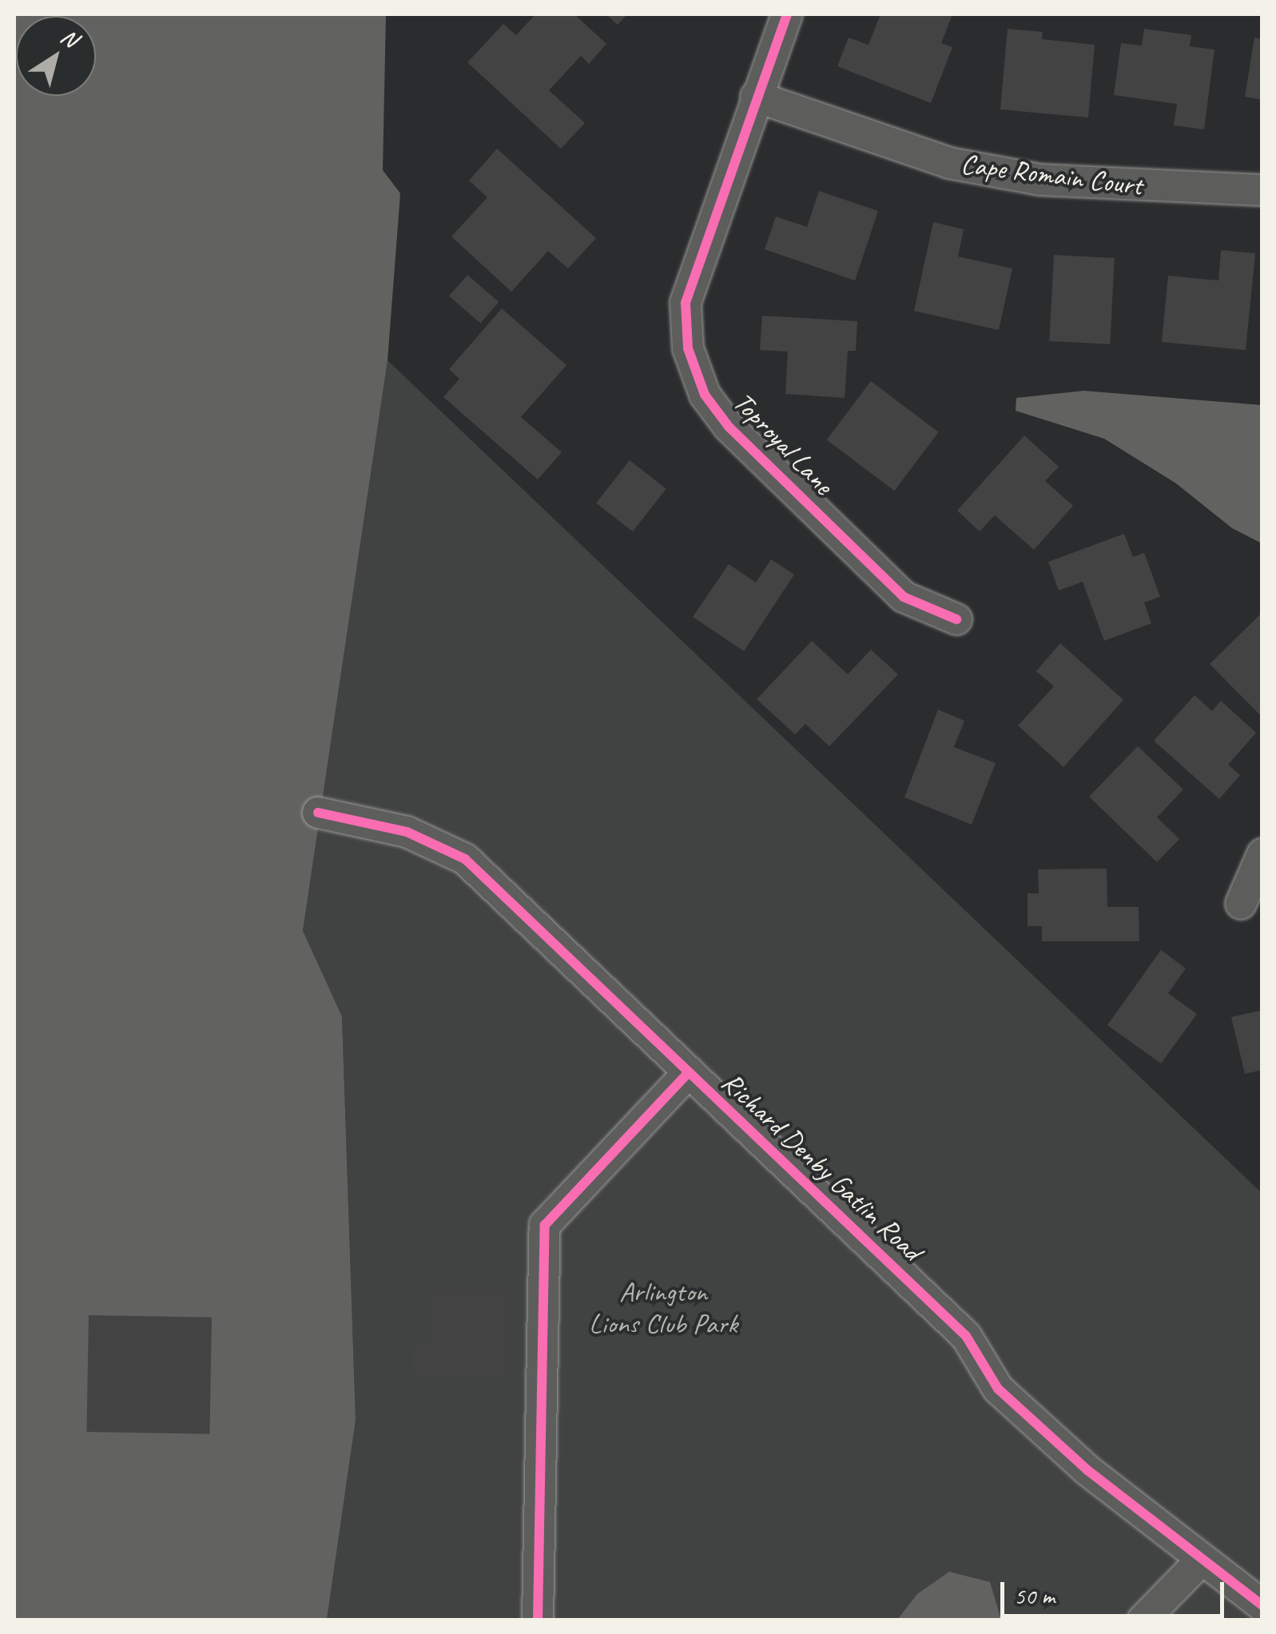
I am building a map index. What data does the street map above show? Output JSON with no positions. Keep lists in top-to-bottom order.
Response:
{
  "streets": {
    "street": ["Cape Romain Court", "Toproyal Lane", "Richard Denby Gatlin Road"]
  },
  "crossings": [
    ["Cape Romain Court", "Toproyal Lane"]
  ],
  "parks": ["Arlington Lions Club Park"],
  "scale_bar": "50 m",
  "north": "top right"
}
